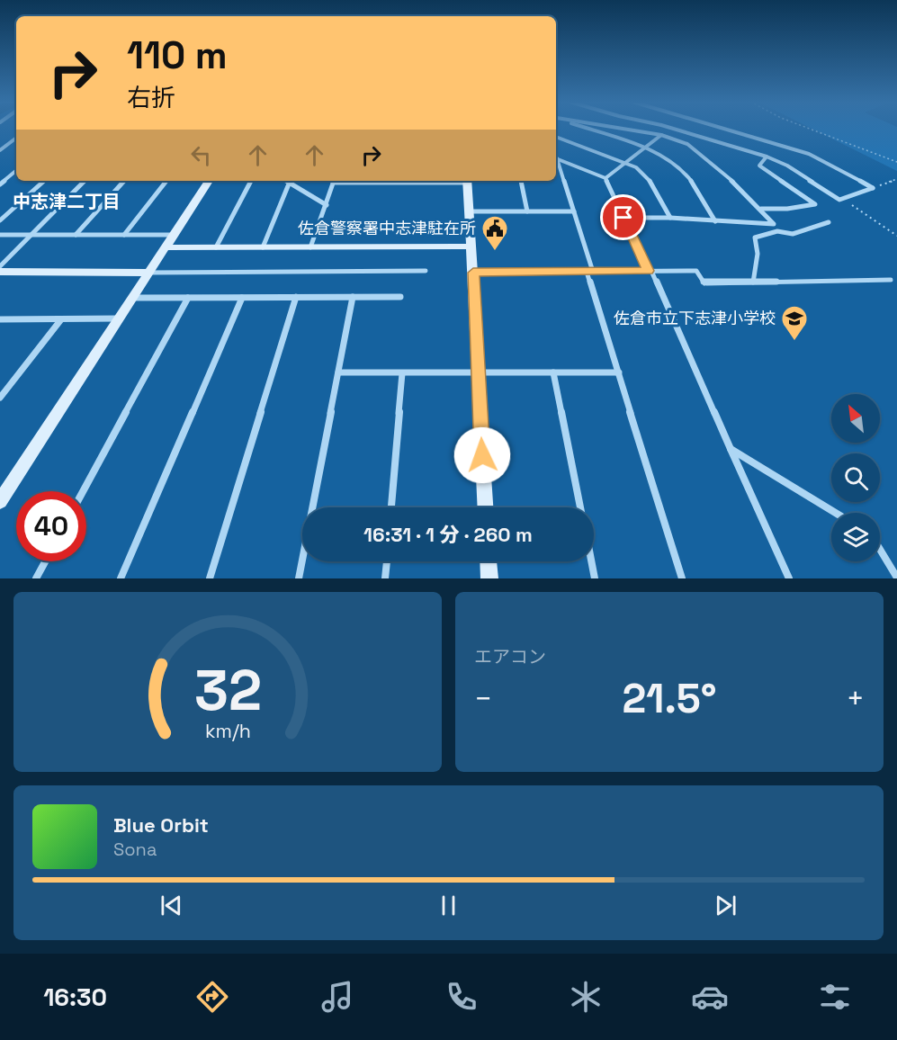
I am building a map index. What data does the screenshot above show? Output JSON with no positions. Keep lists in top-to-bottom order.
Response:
{
  "districts": ["中志津二丁目"],
  "places": {
    "public building": ["佐倉警察署中志津駐在所"],
    "school or university": ["佐倉市立下志津小学校"]
  },
  "north": "top left",
  "page": {
    "turn": ["110 m", "右折"],
    "limit": "40",
    "trip": "16:31 · 1 分 · 260 m",
    "tile": "エアコン",
    "heat": ["−", "21.5°", "+"],
    "song": ["Blue Orbit", "Sona"],
    "tabs": "16:30",
    "gauge": ["32", "km/h"]
  }
}
